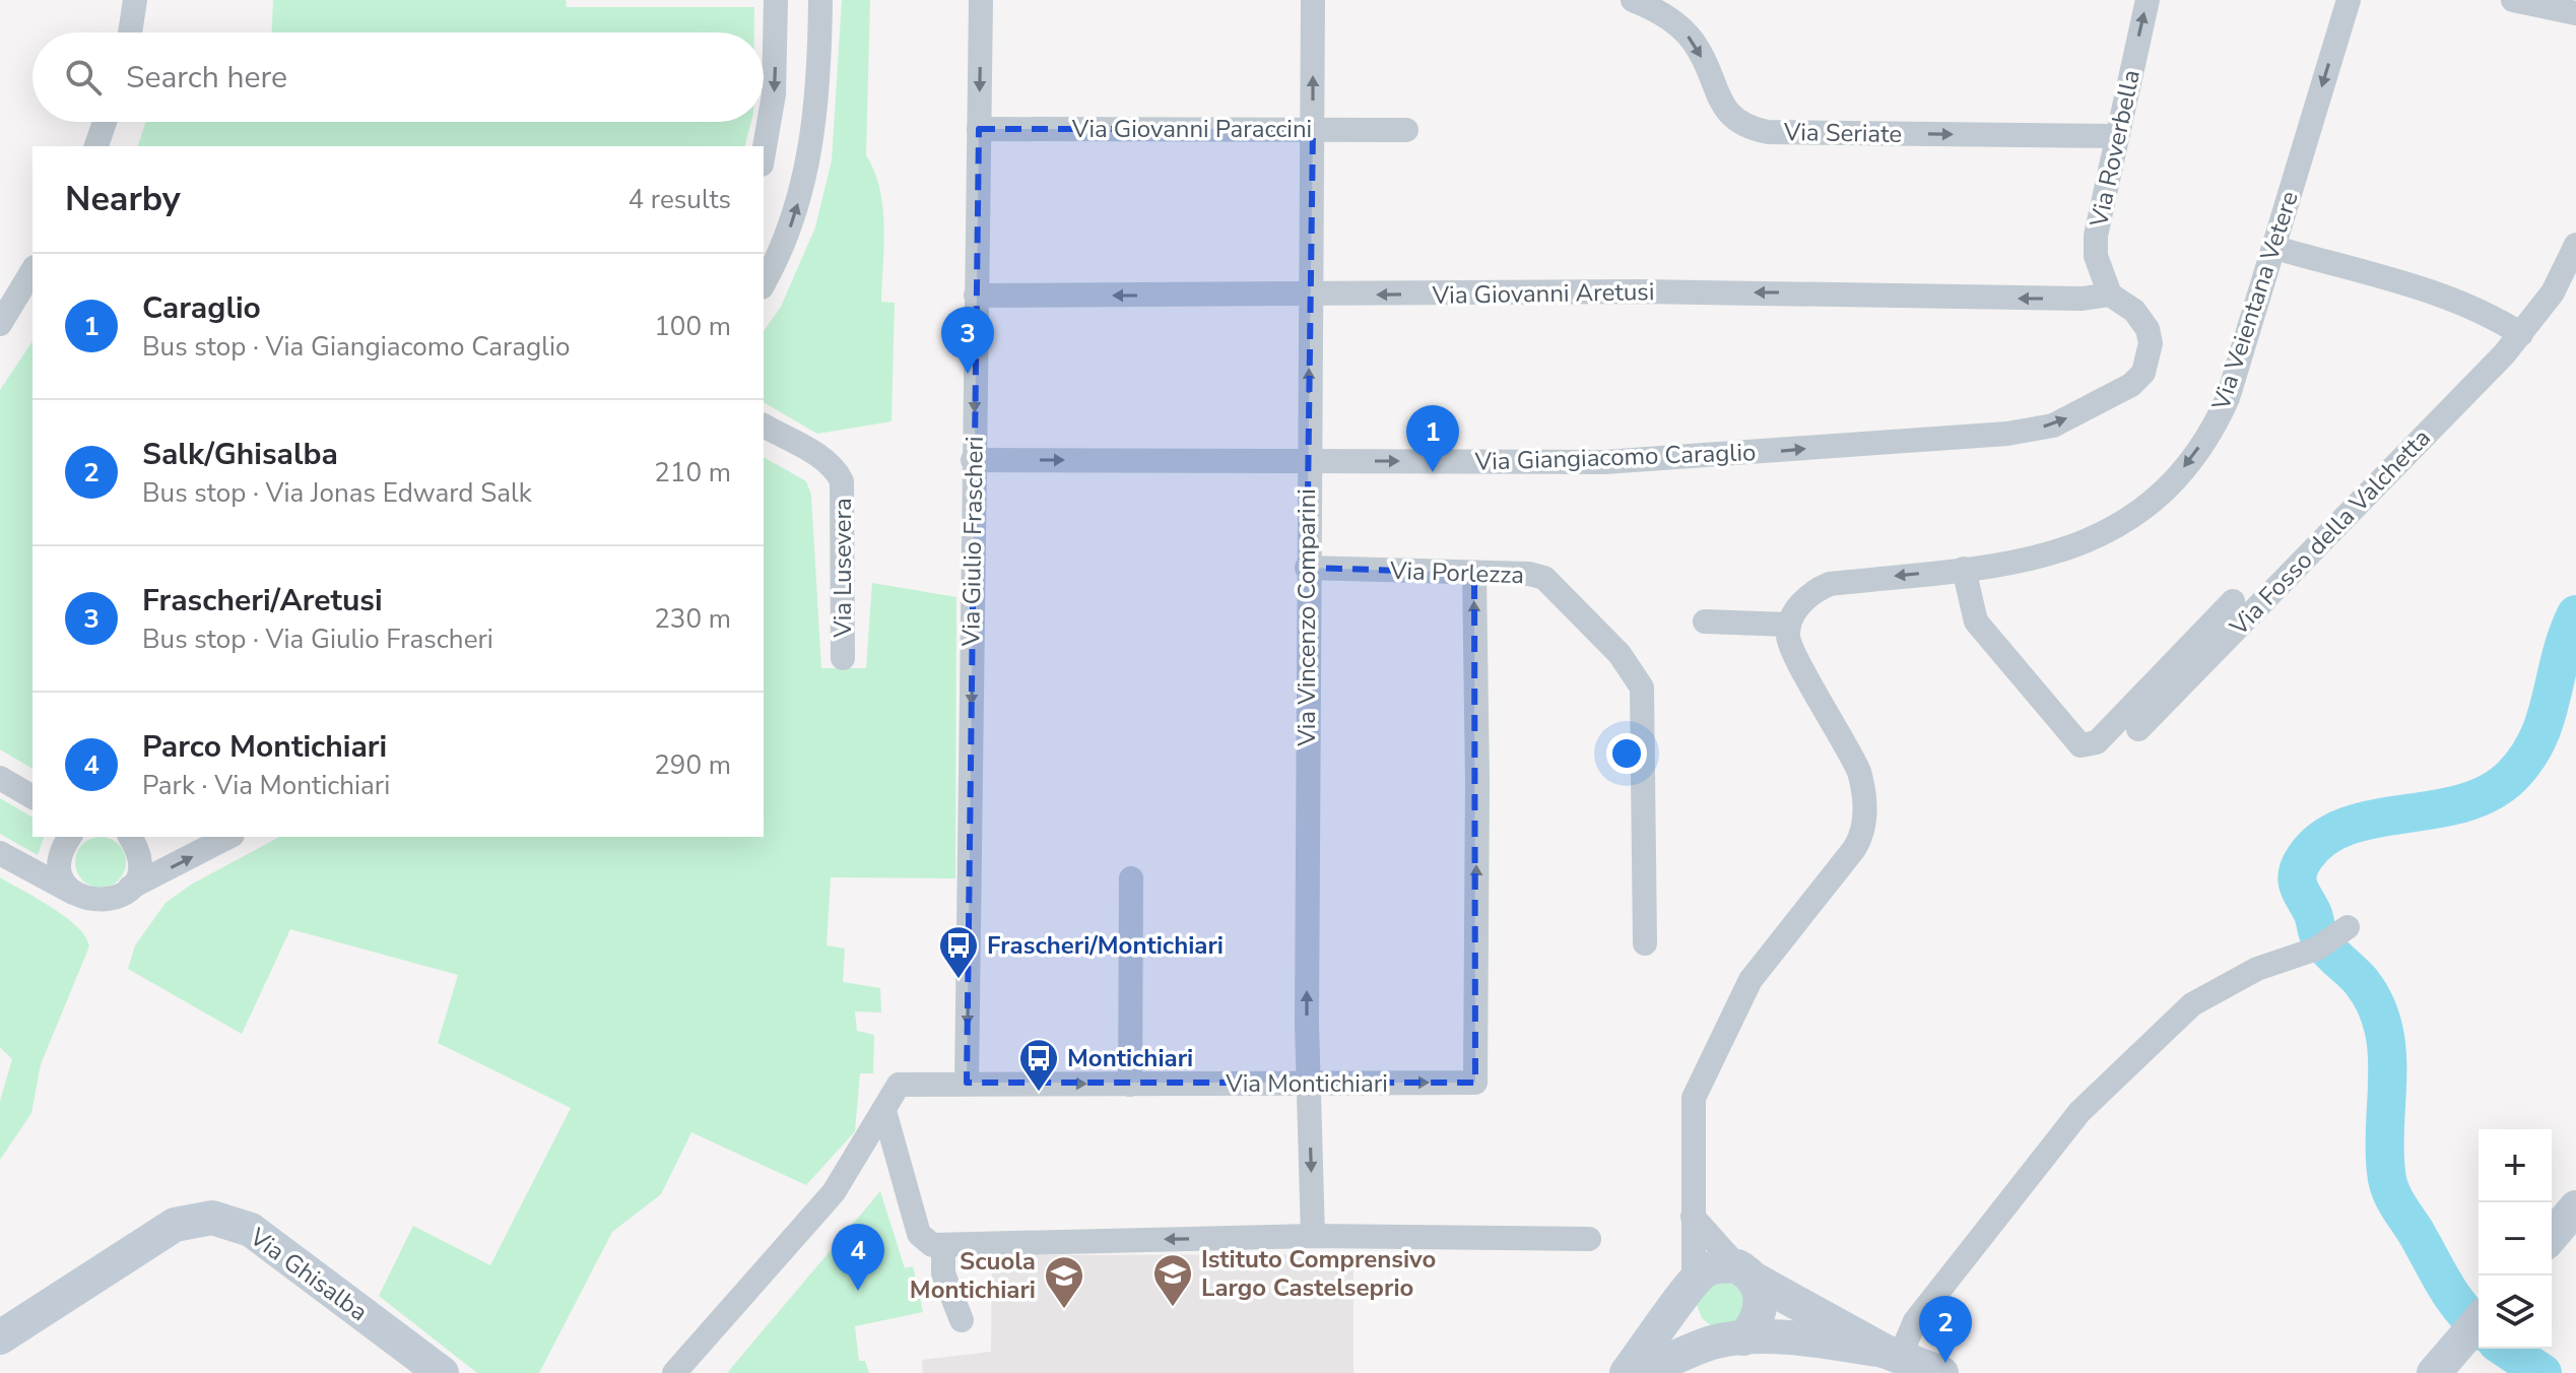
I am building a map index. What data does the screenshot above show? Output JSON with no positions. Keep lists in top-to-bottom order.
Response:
{
  "streets": {
    "street": [
      "Via Giovanni Paraccini",
      "Via Seriate",
      "Via Roverbella",
      "Via Giovanni Aretusi",
      "Via Veientana Vetere",
      "Via Giangiacomo Caraglio",
      "Via Fosso della Valchetta",
      "Via Giulio Frascheri",
      "Via Lusevera",
      "Via Porlezza",
      "Via Vincenzo Comparini",
      "Via Montichiari",
      "Via Ghisalba"
    ]
  },
  "crossings": [
    ["Via Giovanni Paraccini", "Via Giulio Frascheri"],
    ["Via Giovanni Paraccini", "Via Vincenzo Comparini"],
    ["Via Seriate", "Via Roverbella"],
    ["Via Roverbella", "Via Giovanni Aretusi"],
    ["Via Roverbella", "Via Giangiacomo Caraglio"],
    ["Via Giovanni Aretusi", "Via Giangiacomo Caraglio"],
    ["Via Giovanni Aretusi", "Via Giulio Frascheri"],
    ["Via Giovanni Aretusi", "Via Vincenzo Comparini"],
    ["Via Giangiacomo Caraglio", "Via Giulio Frascheri"],
    ["Via Giangiacomo Caraglio", "Via Vincenzo Comparini"],
    ["Via Giulio Frascheri", "Via Montichiari"],
    ["Via Porlezza", "Via Vincenzo Comparini"],
    ["Via Porlezza", "Via Montichiari"],
    ["Via Vincenzo Comparini", "Via Montichiari"]
  ],
  "one_way": [
    "Via Seriate",
    "Via Roverbella",
    "Via Giovanni Aretusi",
    "Via Veientana Vetere",
    "Via Giangiacomo Caraglio"
  ],
  "places": {
    "bus stop": ["Frascheri/Montichiari", "Montichiari"],
    "school or university": ["Istituto Comprensivo Largo Castelseprio", "Scuola Montichiari"]
  },
  "page": {
    "search": "Search here",
    "heading": ["Nearby", "4 results"],
    "list": [
      {
        "mark": "1",
        "name": "Caraglio",
        "note": "Bus stop · Via Giangiacomo Caraglio",
        "value": "100 m"
      },
      {
        "mark": "2",
        "name": "Salk/Ghisalba",
        "note": "Bus stop · Via Jonas Edward Salk",
        "value": "210 m"
      },
      {
        "mark": "3",
        "name": "Frascheri/Aretusi",
        "note": "Bus stop · Via Giulio Frascheri",
        "value": "230 m"
      },
      {
        "mark": "4",
        "name": "Parco Montichiari",
        "note": "Park · Via Montichiari",
        "value": "290 m"
      }
    ],
    "pins": [
      "3",
      "1",
      "4",
      "2"
    ],
    "map_buttons": ["+", "−"]
  }
}
